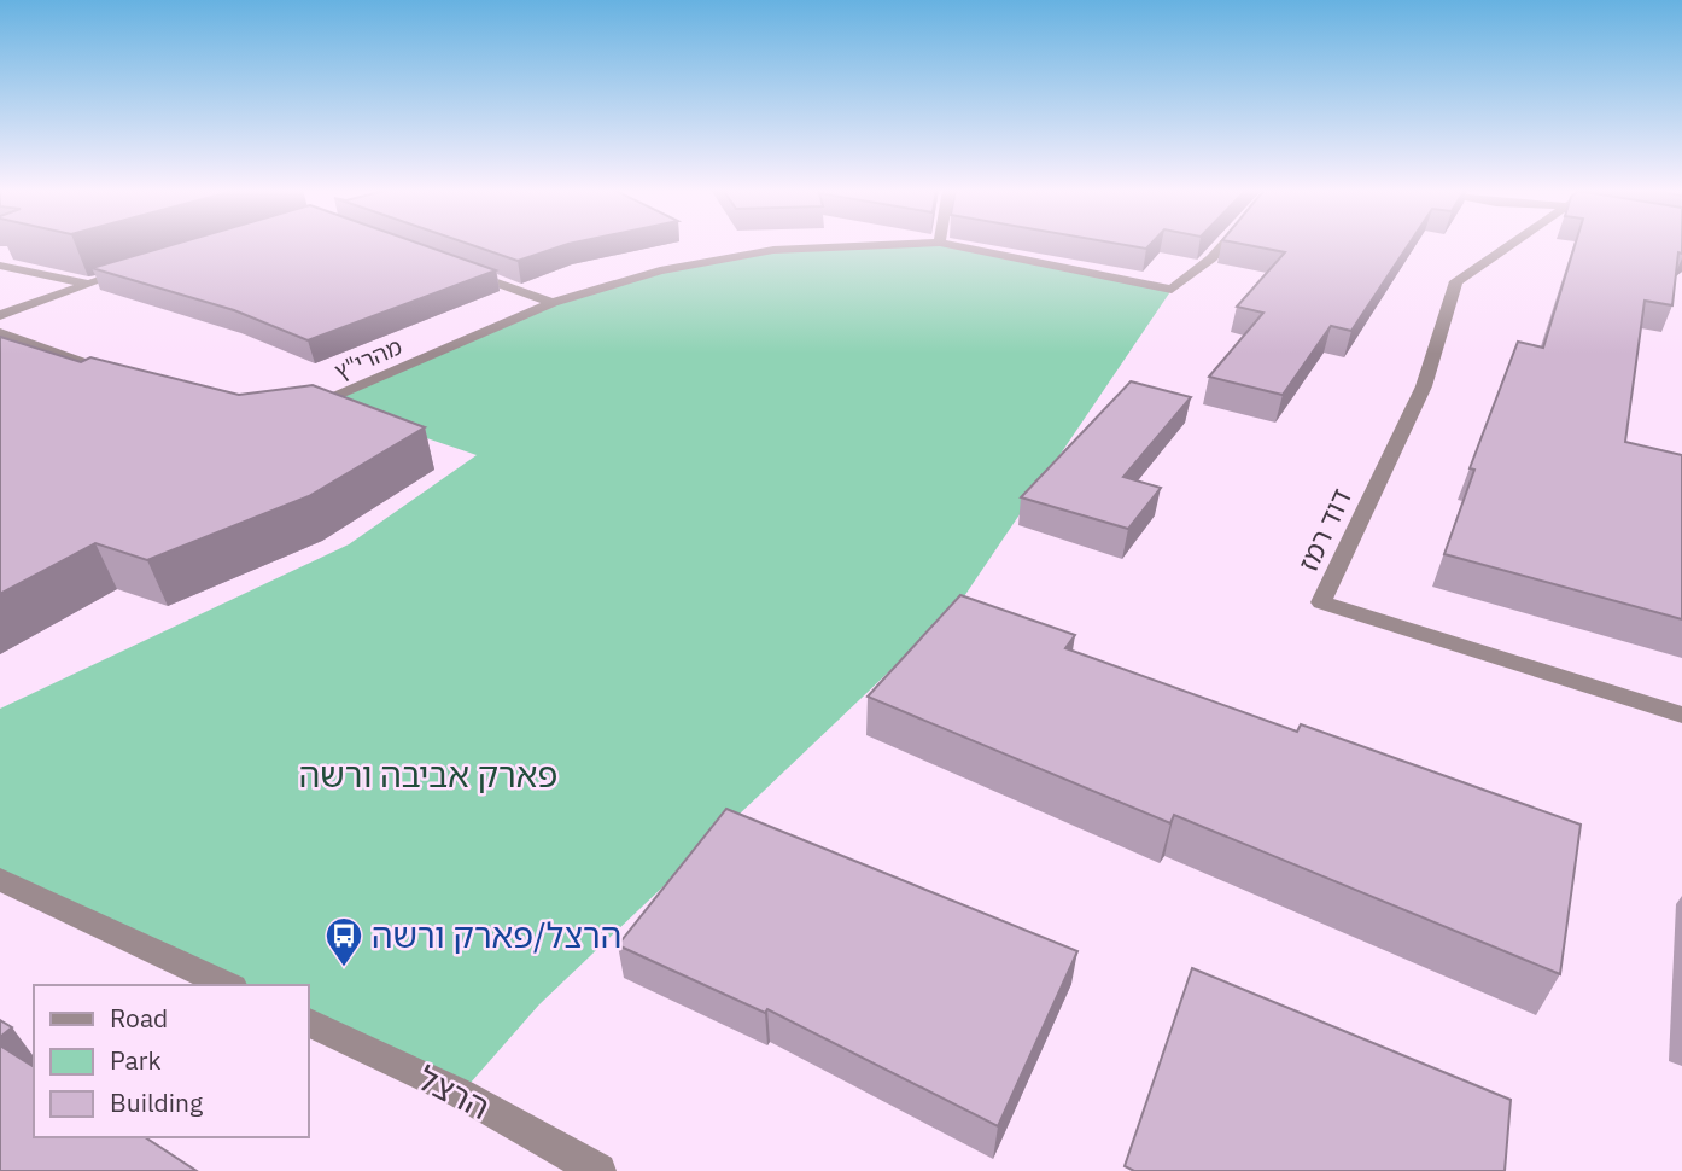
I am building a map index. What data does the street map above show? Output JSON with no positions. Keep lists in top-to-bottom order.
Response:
{
  "streets": {
    "street": ["מהרי\"ץ", "דוד רמז", "הרצל"]
  },
  "parks": ["פארק אביבה ורשה"],
  "places": {
    "bus stop": ["הרצל/פארק ורשה"]
  },
  "legend": ["Road", "Park", "Building"]
}
